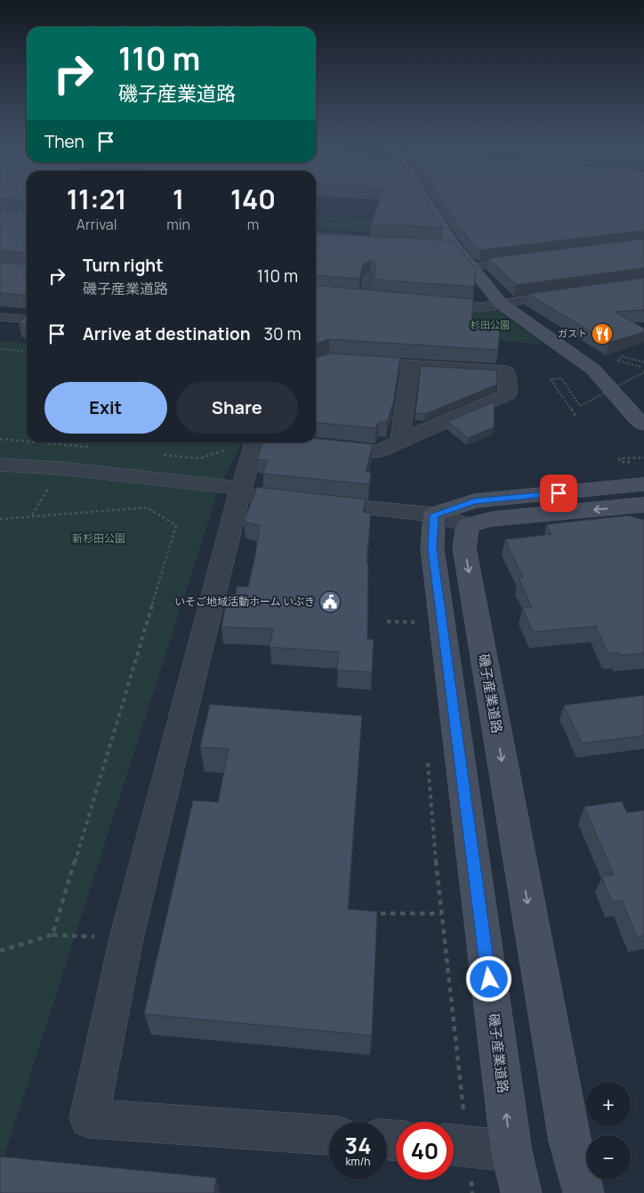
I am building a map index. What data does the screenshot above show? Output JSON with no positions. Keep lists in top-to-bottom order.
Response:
{
  "streets": {
    "street": ["磯子産業道路"]
  },
  "parks": ["杉田公園", "新杉田公園"],
  "places": {
    "restaurant": ["ガスト"],
    "public building": ["いそご地域活動ホーム いぶき"]
  },
  "page": {
    "turn": ["110 m", "磯子産業道路"],
    "then": "Then",
    "eta": [
      "11:21",
      "Arrival",
      "1",
      "min",
      "140",
      "m"
    ],
    "list": [
      {
        "name": "Turn right",
        "note": "磯子産業道路",
        "value": "110 m"
      },
      {
        "name": "Arrive at destination",
        "value": "30 m"
      }
    ],
    "buttons": ["Exit", "Share"],
    "map_buttons": ["+", "−"],
    "speed": "34 km/h",
    "limit": "40"
  }
}
